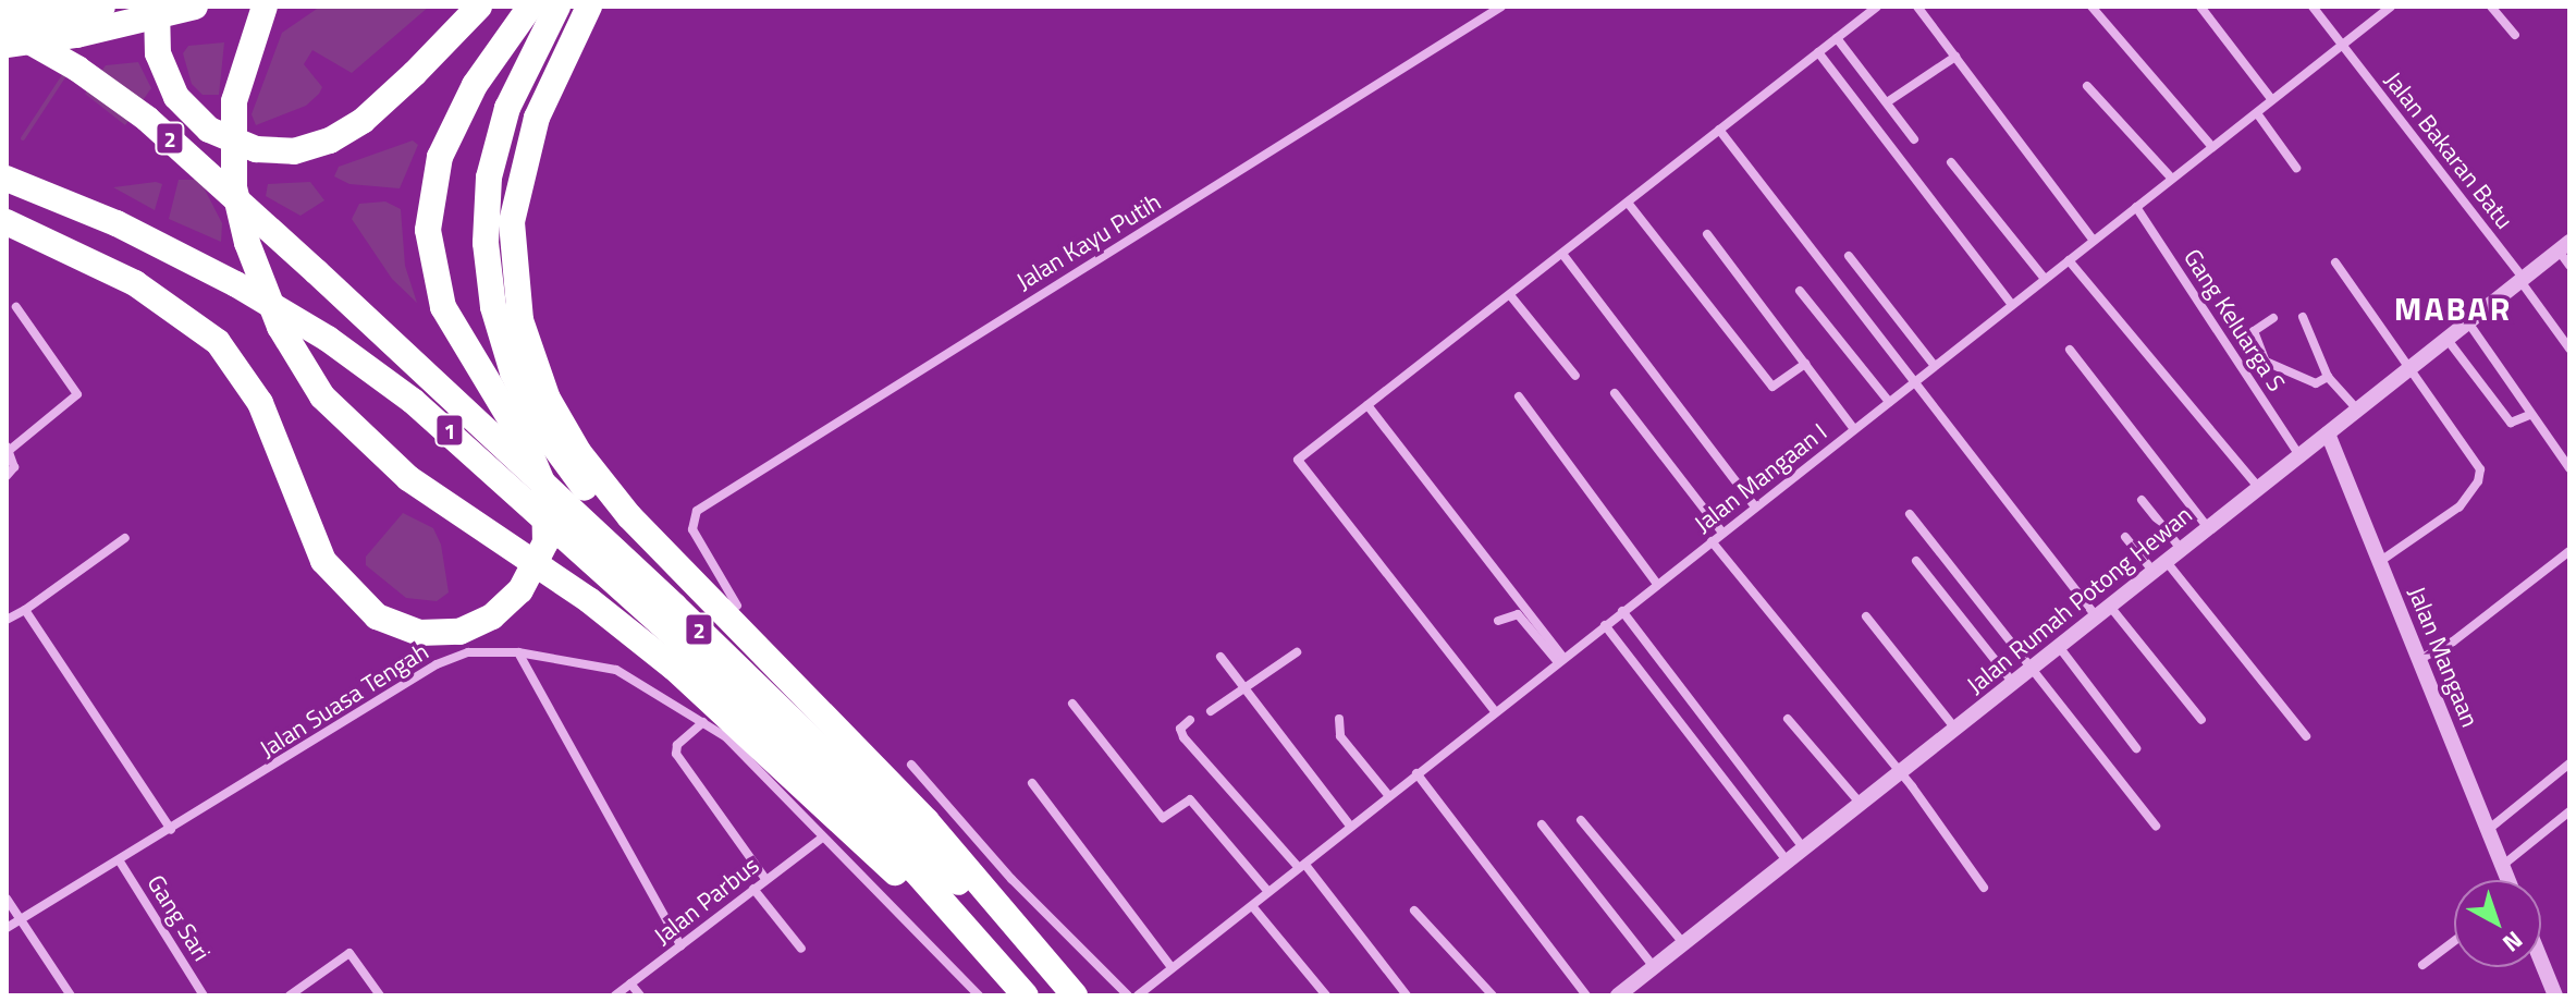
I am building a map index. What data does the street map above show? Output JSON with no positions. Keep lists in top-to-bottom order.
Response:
{
  "streets": {
    "highway": ["2", "1"],
    "street": [
      "Jalan Bakaran Batu",
      "Jalan Kayu Putih",
      "Gang Keluarga S",
      "Jalan Mangaan I",
      "Jalan Rumah Potong Hewan",
      "Jalan Mangaan",
      "Jalan Suasa Tengah",
      "Jalan Parbus",
      "Gang Sari"
    ]
  },
  "crossings": [
    ["Jalan Bakaran Batu", "Jalan Mangaan I"],
    ["Jalan Bakaran Batu", "Jalan Rumah Potong Hewan"],
    ["Gang Keluarga S", "Jalan Mangaan I"],
    ["Gang Keluarga S", "Jalan Rumah Potong Hewan"],
    ["Jalan Rumah Potong Hewan", "Jalan Mangaan"],
    ["Jalan Suasa Tengah", "Jalan Parbus"],
    ["Jalan Suasa Tengah", "Gang Sari"]
  ],
  "districts": ["MABAR"],
  "north": "bottom right"
}
